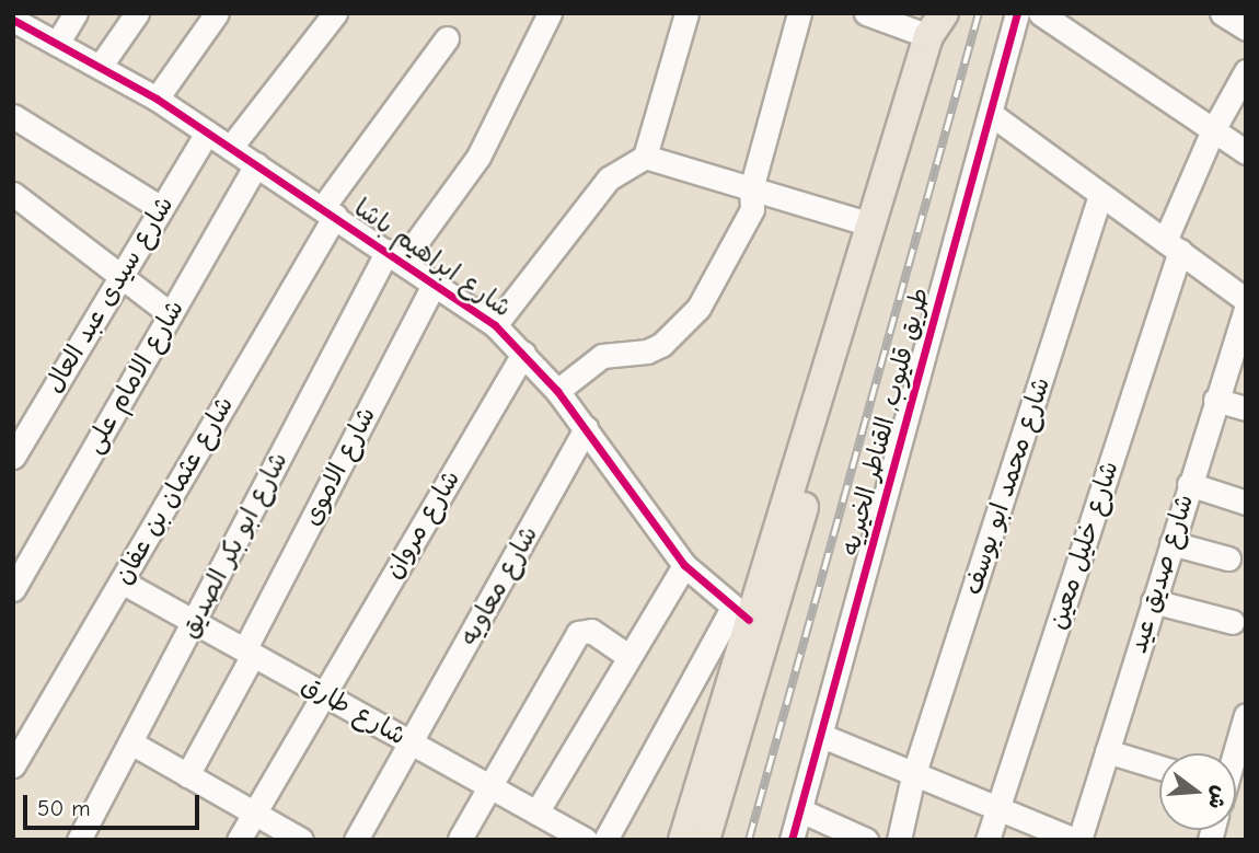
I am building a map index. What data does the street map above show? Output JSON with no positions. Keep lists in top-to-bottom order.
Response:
{
  "streets": {
    "main road": ["طريق قليوب, القناطر الخيريه"],
    "street": [
      "شارع ابراهيم باشا",
      "شارع سيدى عبد العال",
      "شارع الامام على",
      "شارع الاموى",
      "شارع محمد ابو يوسف",
      "شارع عثمان بن عفان",
      "شارع مروان",
      "شارع ابو بكر الصديق",
      "شارع خليل معين",
      "شارع صديق عيد",
      "شارع معاويه",
      "شارع طارق"
    ]
  },
  "crossings": [
    ["شارع ابراهيم باشا", "شارع سيدى عبد العال"],
    ["شارع ابراهيم باشا", "شارع الامام على"],
    ["شارع ابراهيم باشا", "شارع الاموى"],
    ["شارع ابراهيم باشا", "شارع عثمان بن عفان"],
    ["شارع ابراهيم باشا", "شارع مروان"],
    ["شارع ابراهيم باشا", "شارع ابو بكر الصديق"],
    ["شارع ابراهيم باشا", "شارع معاويه"],
    ["شارع الاموى", "شارع طارق"],
    ["شارع عثمان بن عفان", "شارع طارق"],
    ["شارع مروان", "شارع طارق"],
    ["شارع ابو بكر الصديق", "شارع طارق"],
    ["شارع معاويه", "شارع طارق"]
  ],
  "scale_bar": "50 m",
  "north": "right"
}
